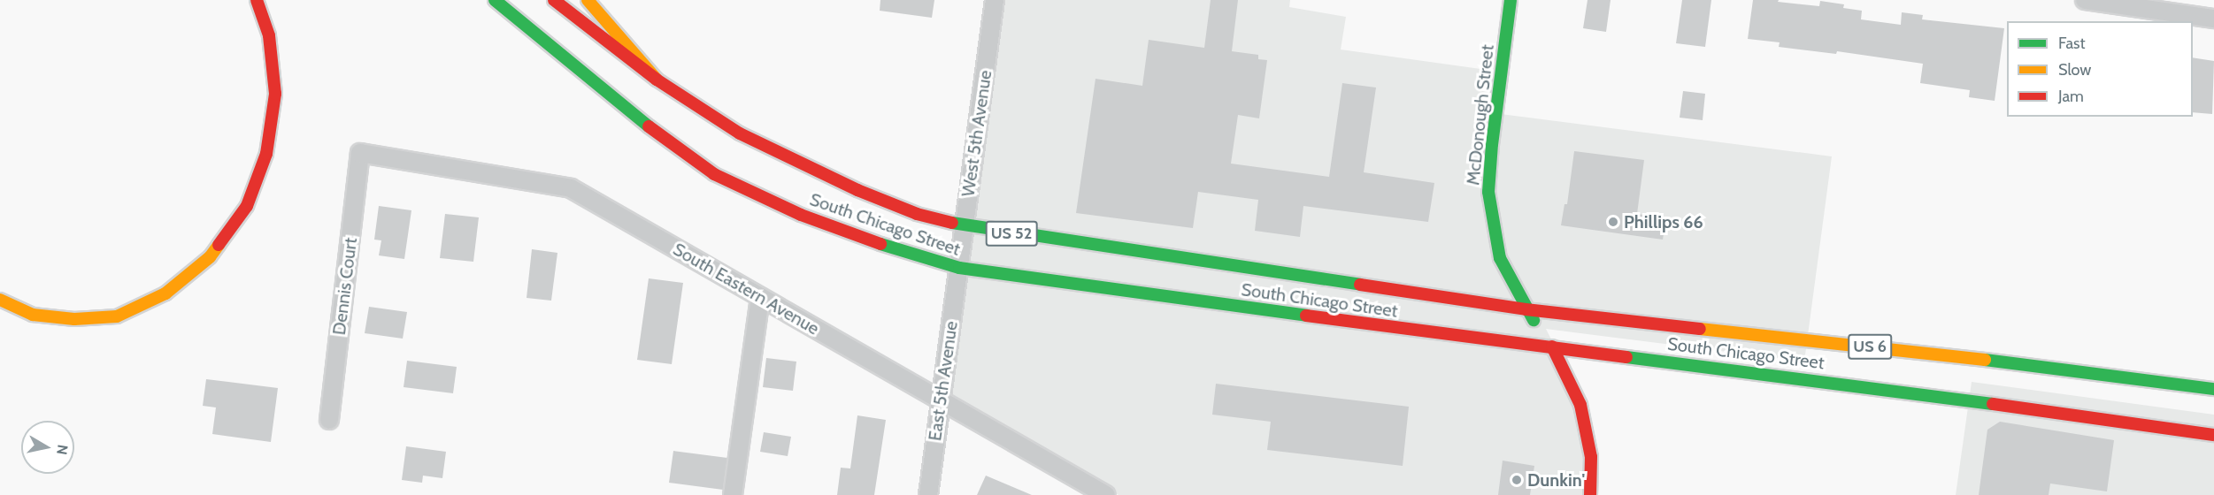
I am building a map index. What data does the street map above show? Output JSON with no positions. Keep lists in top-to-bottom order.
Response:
{
  "streets": {
    "main road": [
      "McDonough Street",
      "South Chicago Street",
      "US 52",
      "US 6"
    ],
    "street": [
      "West 5th Avenue",
      "Dennis Court",
      "South Eastern Avenue",
      "East 5th Avenue"
    ]
  },
  "crossings": [
    ["McDonough Street", "South Chicago Street"],
    ["West 5th Avenue", "South Chicago Street"],
    ["West 5th Avenue", "East 5th Avenue"],
    ["South Chicago Street", "East 5th Avenue"],
    ["Dennis Court", "South Eastern Avenue"],
    ["South Eastern Avenue", "East 5th Avenue"]
  ],
  "places": ["Phillips 66", "Dunkin'"],
  "legend": ["Fast", "Slow", "Jam"],
  "north": "right"
}
